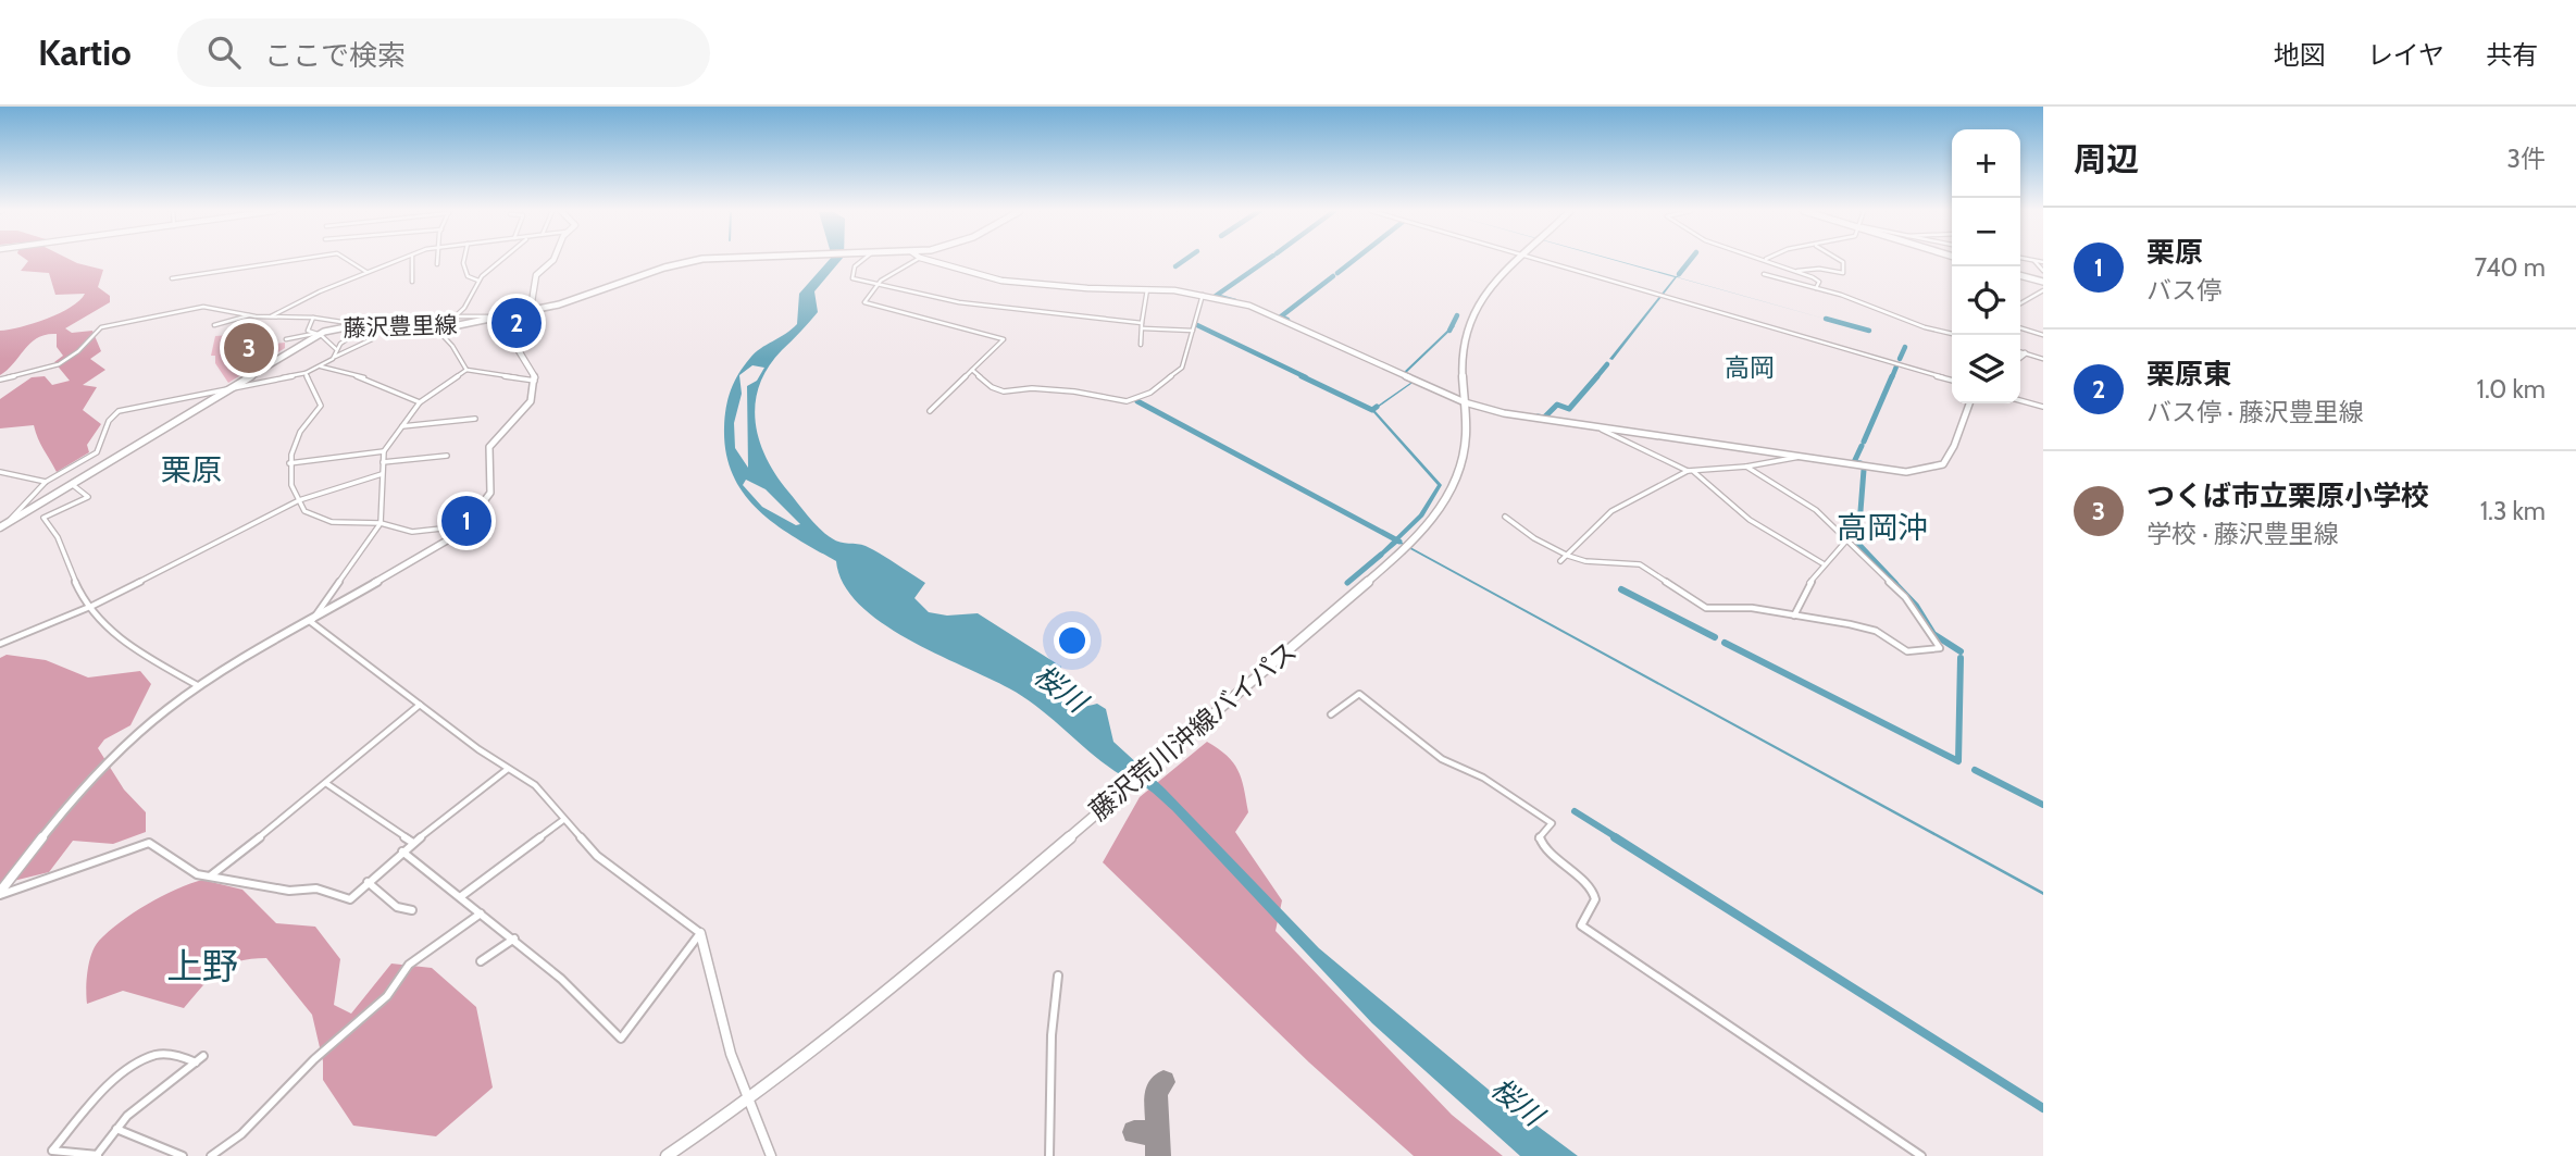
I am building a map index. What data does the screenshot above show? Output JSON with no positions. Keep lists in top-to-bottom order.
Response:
{
  "streets": {
    "main road": ["藤沢豊里線", "藤沢荒川沖線バイパス"]
  },
  "districts": [
    "高岡",
    "栗原",
    "高岡沖",
    "上野"
  ],
  "water": ["桜川"],
  "page": {
    "header": "Kartio",
    "search": "ここで検索",
    "nav": ["地図", "レイヤ", "共有"],
    "heading": ["周辺", "3件"],
    "map_buttons": ["+", "−"],
    "list": [
      {
        "mark": "1",
        "name": "栗原",
        "note": "バス停",
        "value": "740 m"
      },
      {
        "mark": "2",
        "name": "栗原東",
        "note": "バス停 · 藤沢豊里線",
        "value": "1.0 km"
      },
      {
        "mark": "3",
        "name": "つくば市立栗原小学校",
        "note": "学校 · 藤沢豊里線",
        "value": "1.3 km"
      }
    ],
    "pins": ["2", "3", "1"]
  }
}
